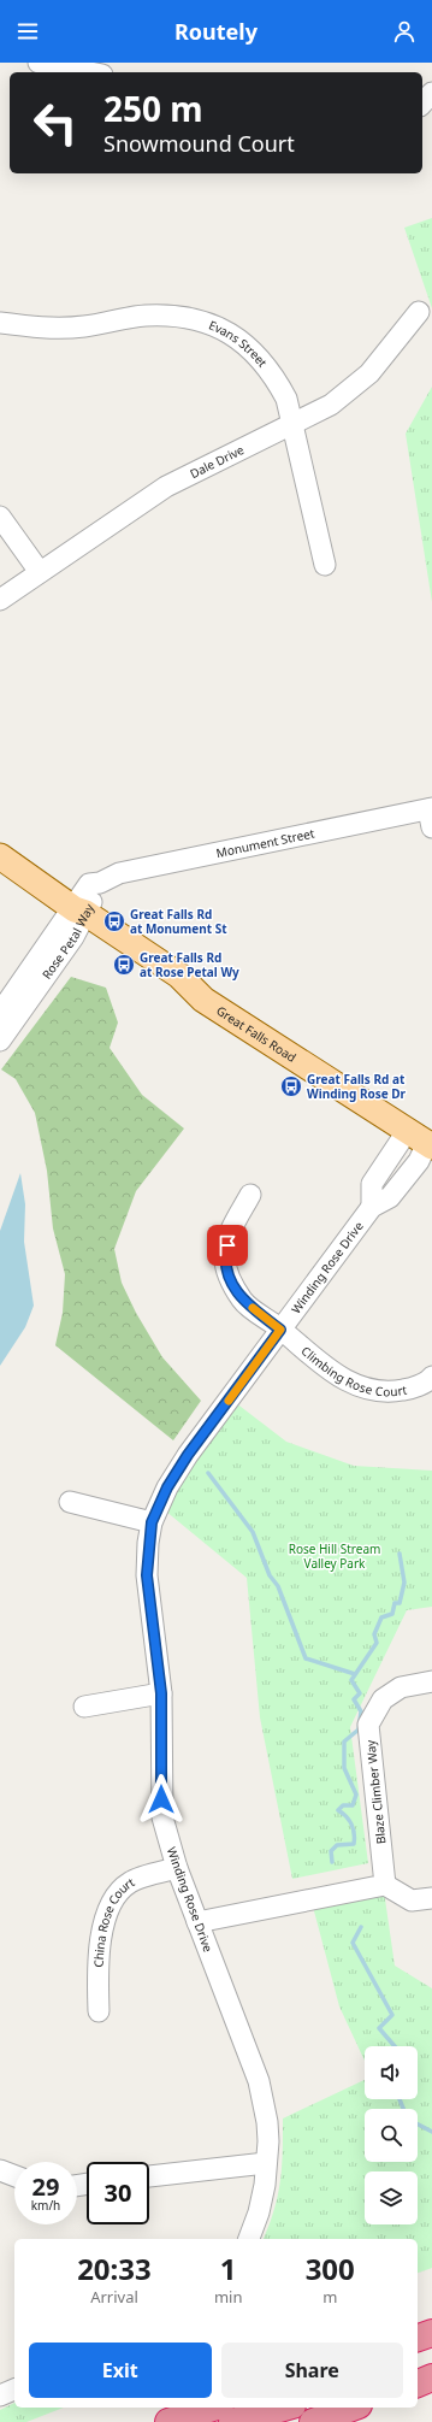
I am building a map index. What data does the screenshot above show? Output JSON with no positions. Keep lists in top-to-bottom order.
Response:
{
  "streets": {
    "main road": ["Great Falls Road"],
    "street": [
      "Evans Street",
      "Dale Drive",
      "Monument Street",
      "Rose Petal Way",
      "Winding Rose Drive",
      "Climbing Rose Court",
      "Blaze Climber Way",
      "China Rose Court"
    ]
  },
  "crossings": [
    ["Evans Street", "Dale Drive"],
    ["Monument Street", "Rose Petal Way"],
    ["Rose Petal Way", "Great Falls Road"],
    ["Great Falls Road", "Winding Rose Drive"],
    ["Winding Rose Drive", "Climbing Rose Court"],
    ["Winding Rose Drive", "China Rose Court"]
  ],
  "parks": ["Rose Hill Stream Valley Park"],
  "places": {
    "bus stop": ["Great Falls Rd at Monument St", "Great Falls Rd at Rose Petal Wy", "Great Falls Rd at Winding Rose Dr"]
  },
  "page": {
    "header": "Routely",
    "turn": ["250 m", "Snowmound Court"],
    "speed": "29 km/h",
    "limit": "30",
    "eta": [
      "20:33",
      "Arrival",
      "1",
      "min",
      "300",
      "m"
    ],
    "buttons": ["Exit", "Share"]
  }
}
